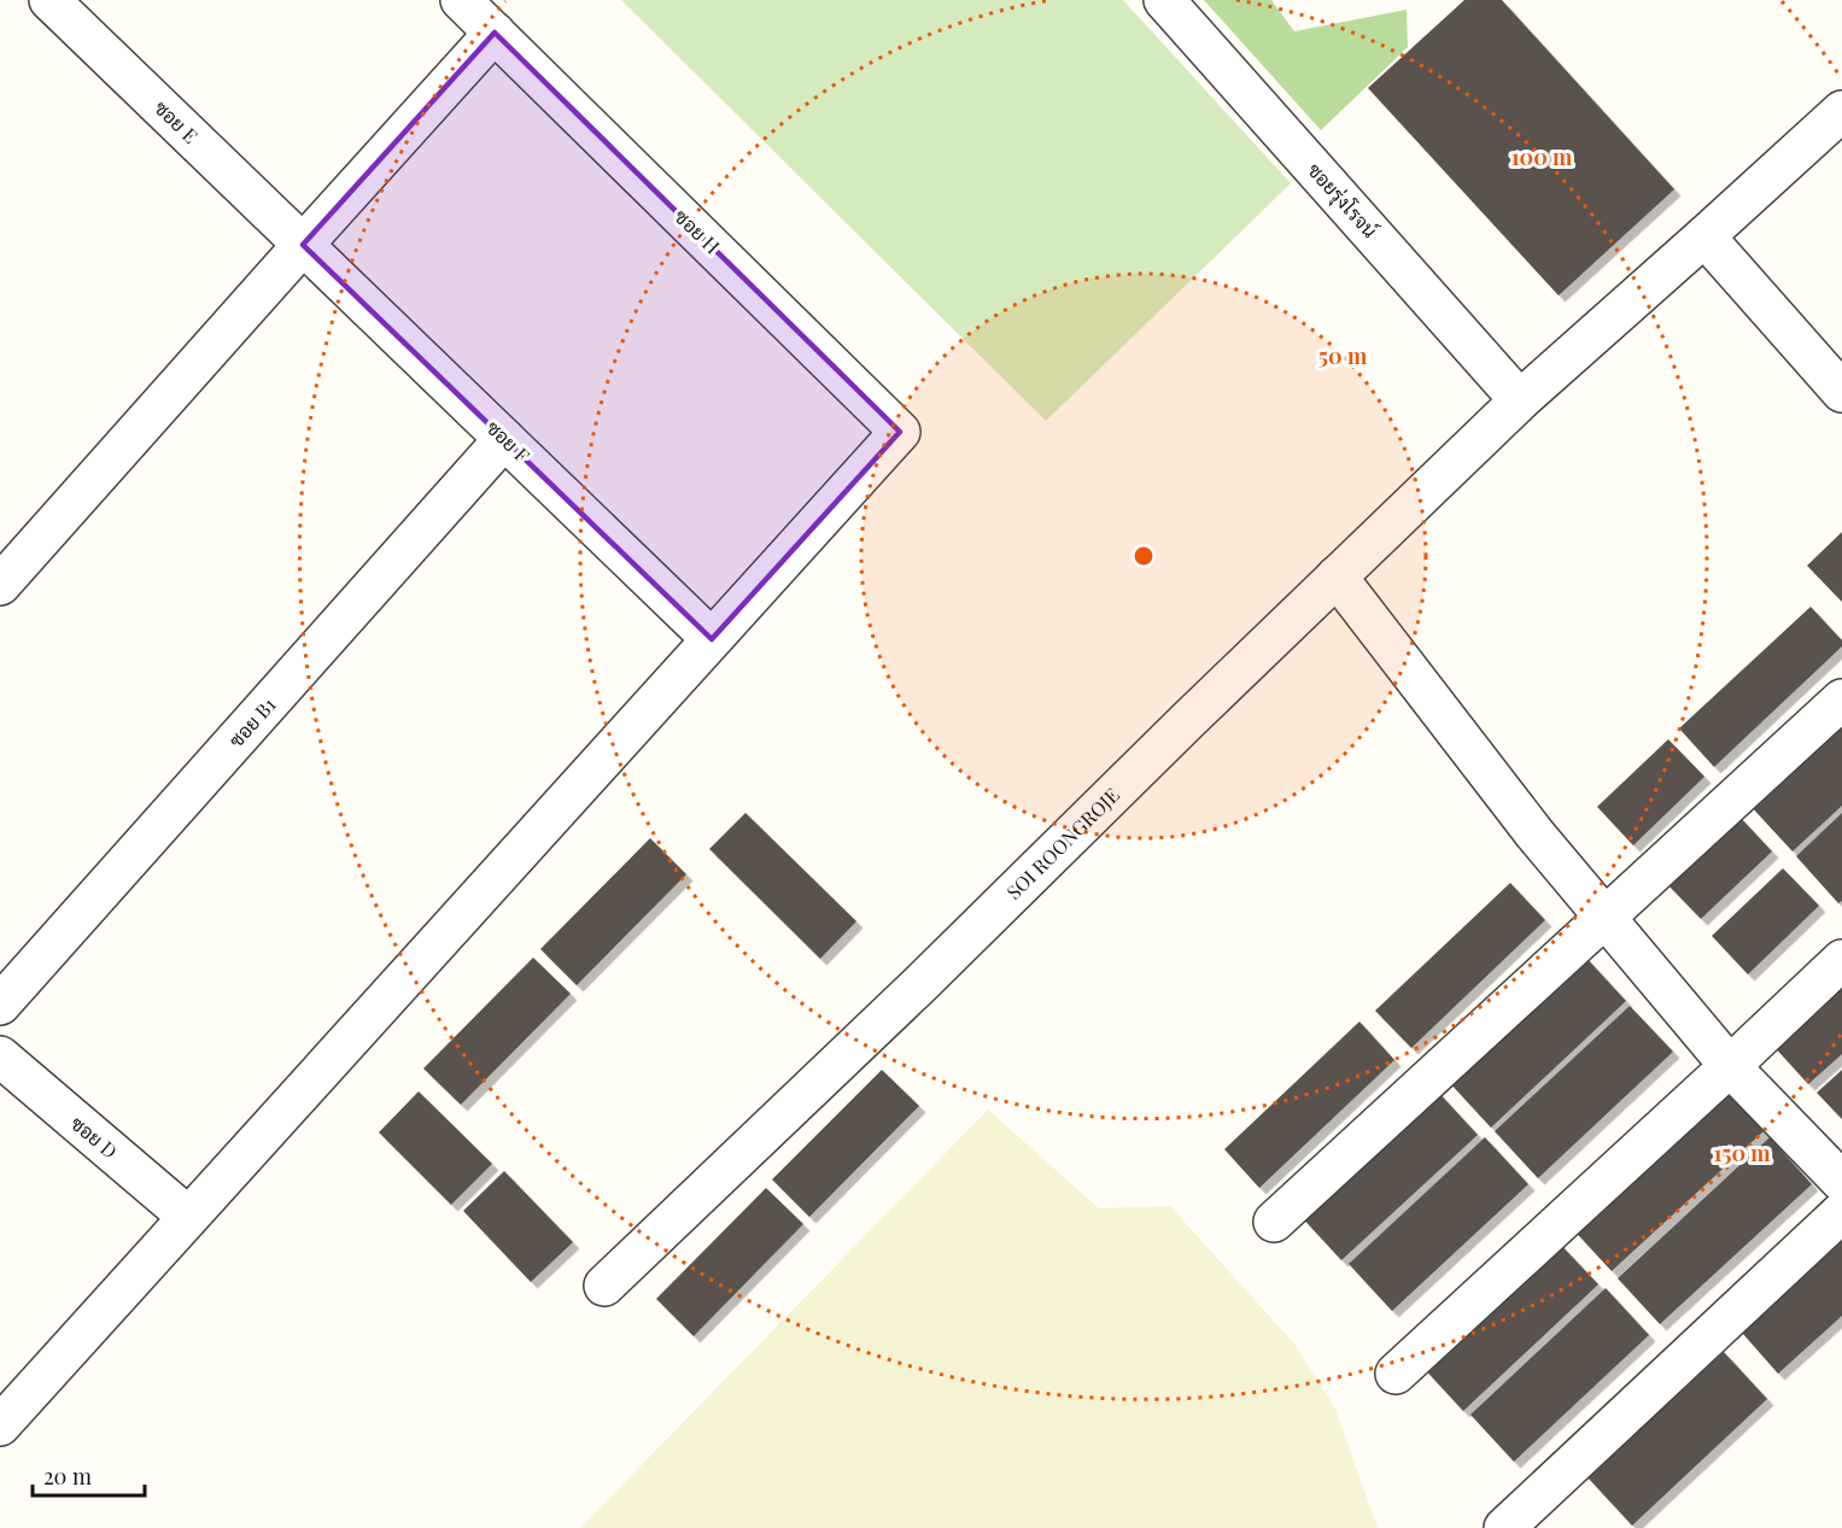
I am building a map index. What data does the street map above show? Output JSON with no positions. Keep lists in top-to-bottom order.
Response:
{
  "streets": {
    "street": [
      "ซอย E",
      "ซอยรุ่งโรจน์",
      "ซอย H",
      "ซอย F",
      "ซอย B1",
      "SOI ROONGROJE",
      "ซอย D"
    ]
  },
  "crossings": [
    ["ซอย E", "ซอย F"],
    ["ซอยรุ่งโรจน์", "SOI ROONGROJE"],
    ["ซอย H", "ซอย F"],
    ["ซอย F", "ซอย B1"]
  ],
  "scale_bar": "20 m",
  "rings": ["100 m", "50 m", "150 m"]
}
